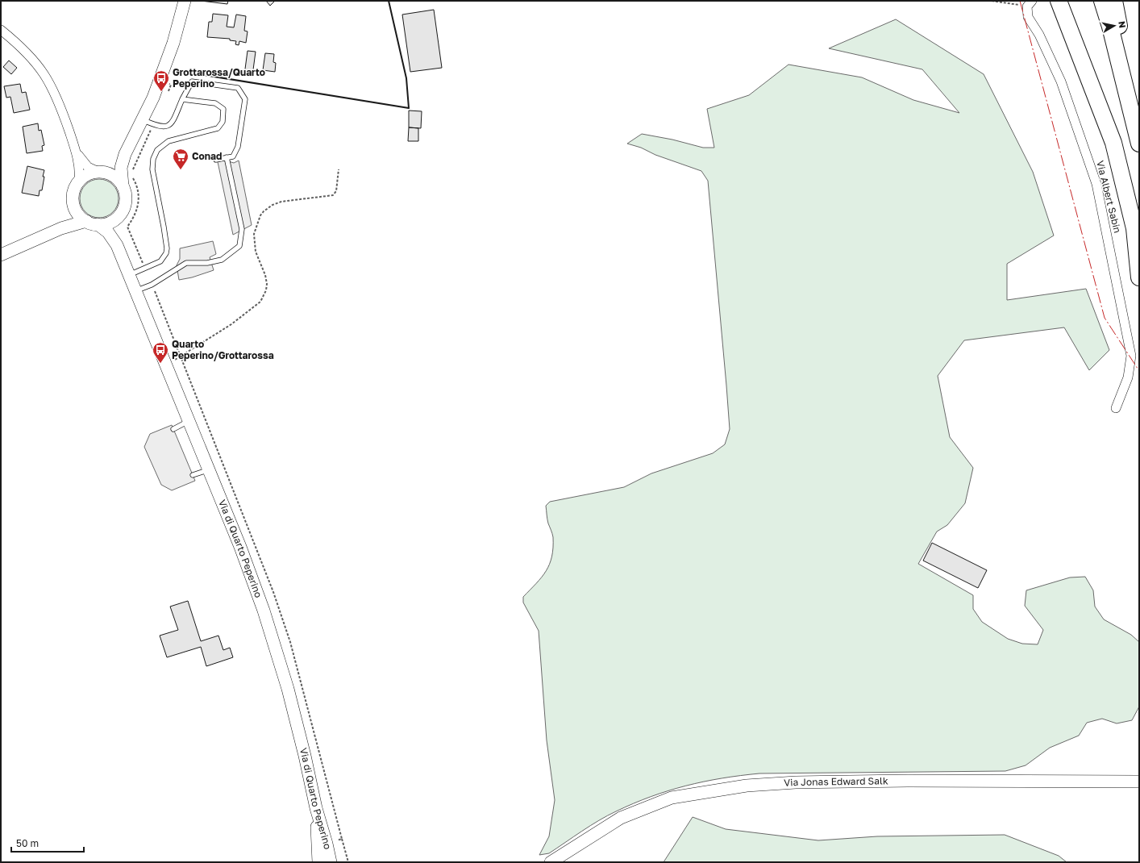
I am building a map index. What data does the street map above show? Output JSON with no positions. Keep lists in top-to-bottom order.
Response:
{
  "streets": {
    "street": ["Via Albert Sabin", "Via di Quarto Peperino", "Via Jonas Edward Salk"]
  },
  "places": {
    "bus stop": ["Grottarossa/Quarto Peperino", "Quarto Peperino/Grottarossa"],
    "supermarket": ["Conad"]
  },
  "scale_bar": "50 m",
  "north": "right"
}
